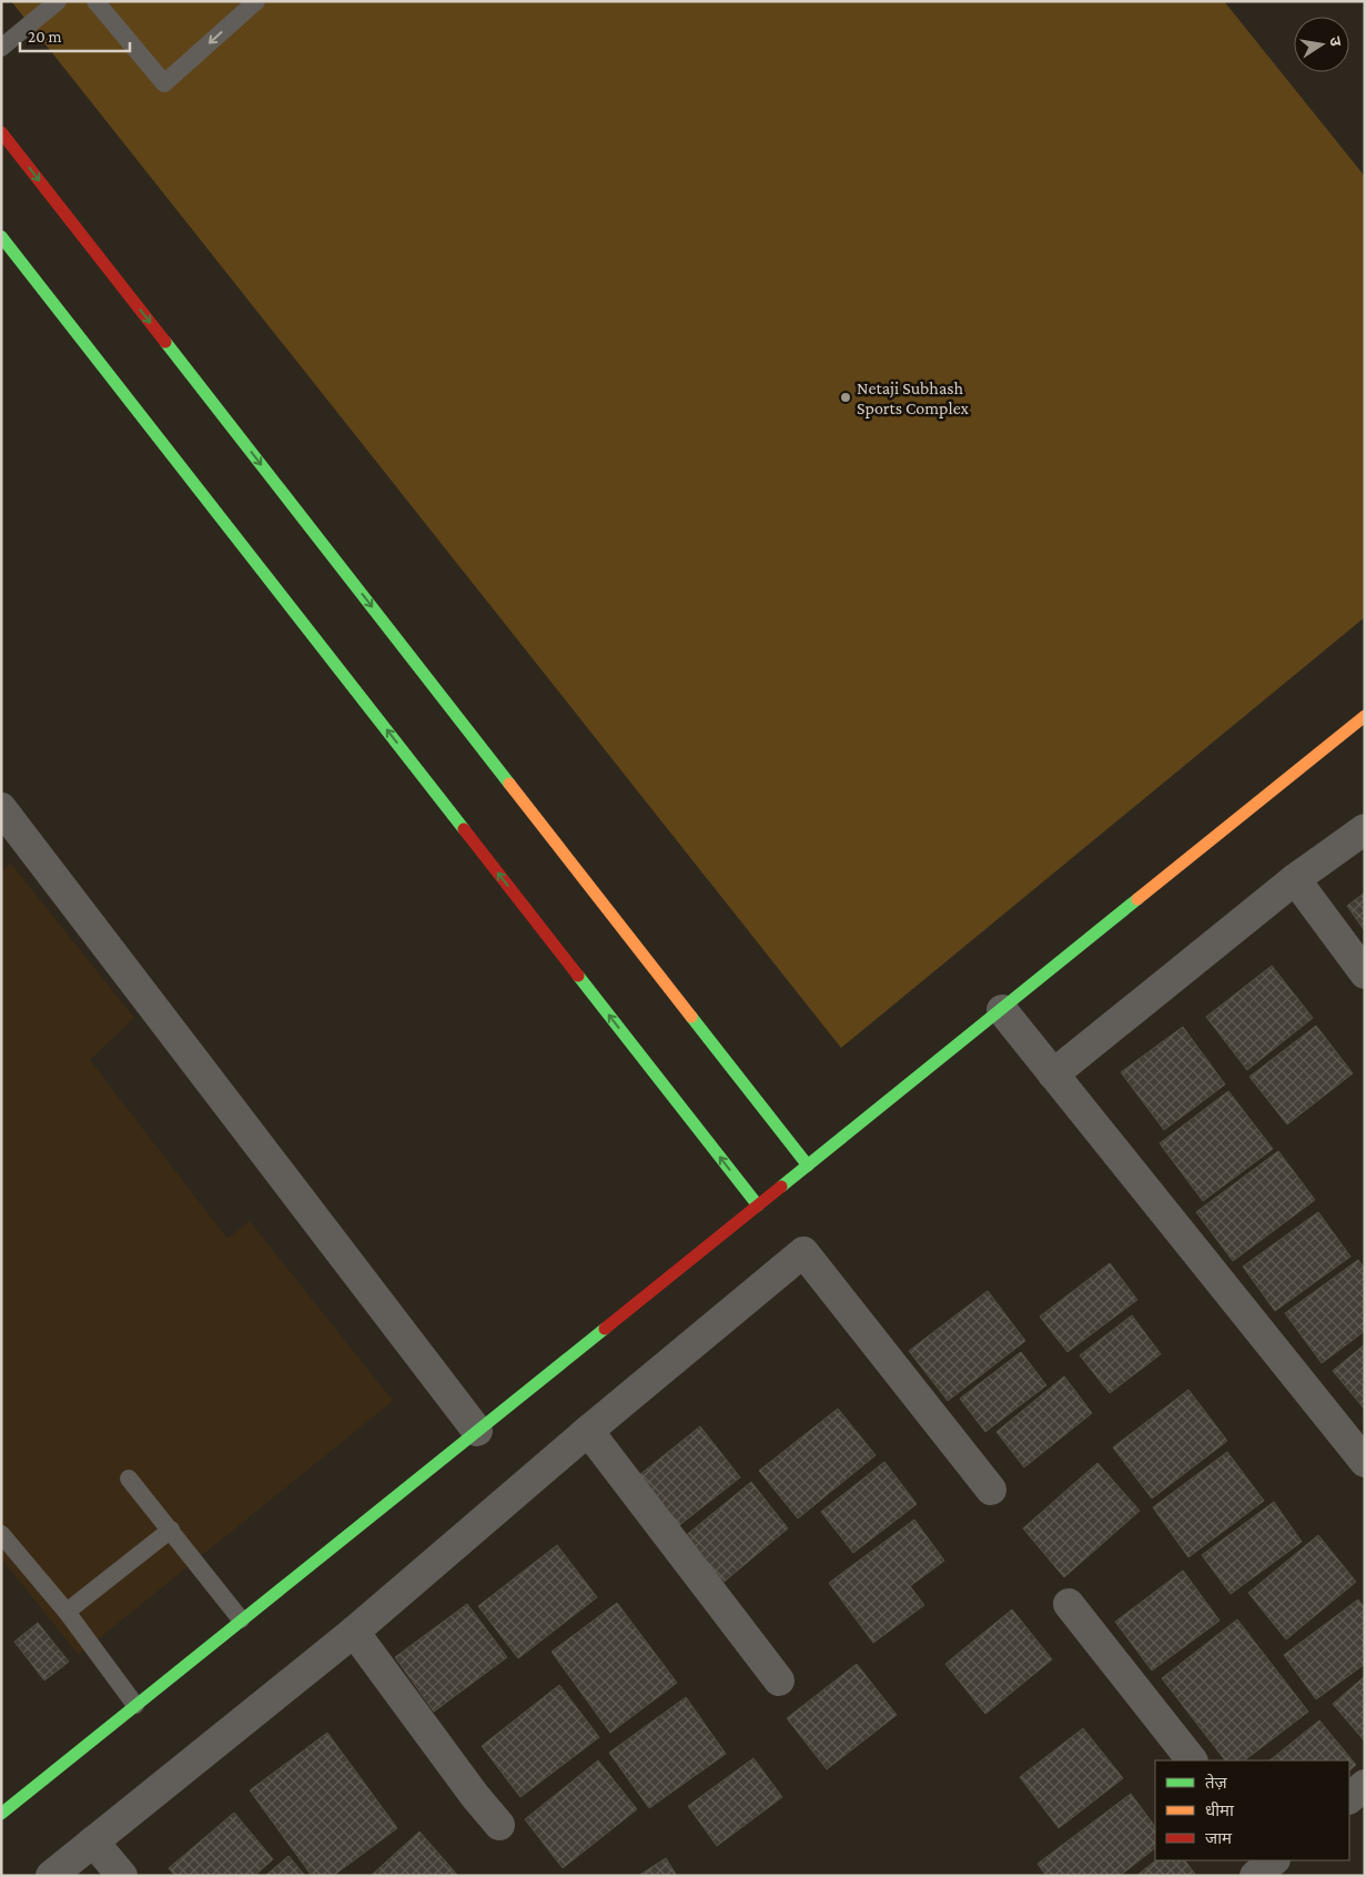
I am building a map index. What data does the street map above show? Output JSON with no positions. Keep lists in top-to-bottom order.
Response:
{
  "places": ["Netaji Subhash Sports Complex"],
  "legend": ["तेज़", "धीमा", "जाम"],
  "scale_bar": "20 m",
  "north": "right"
}
